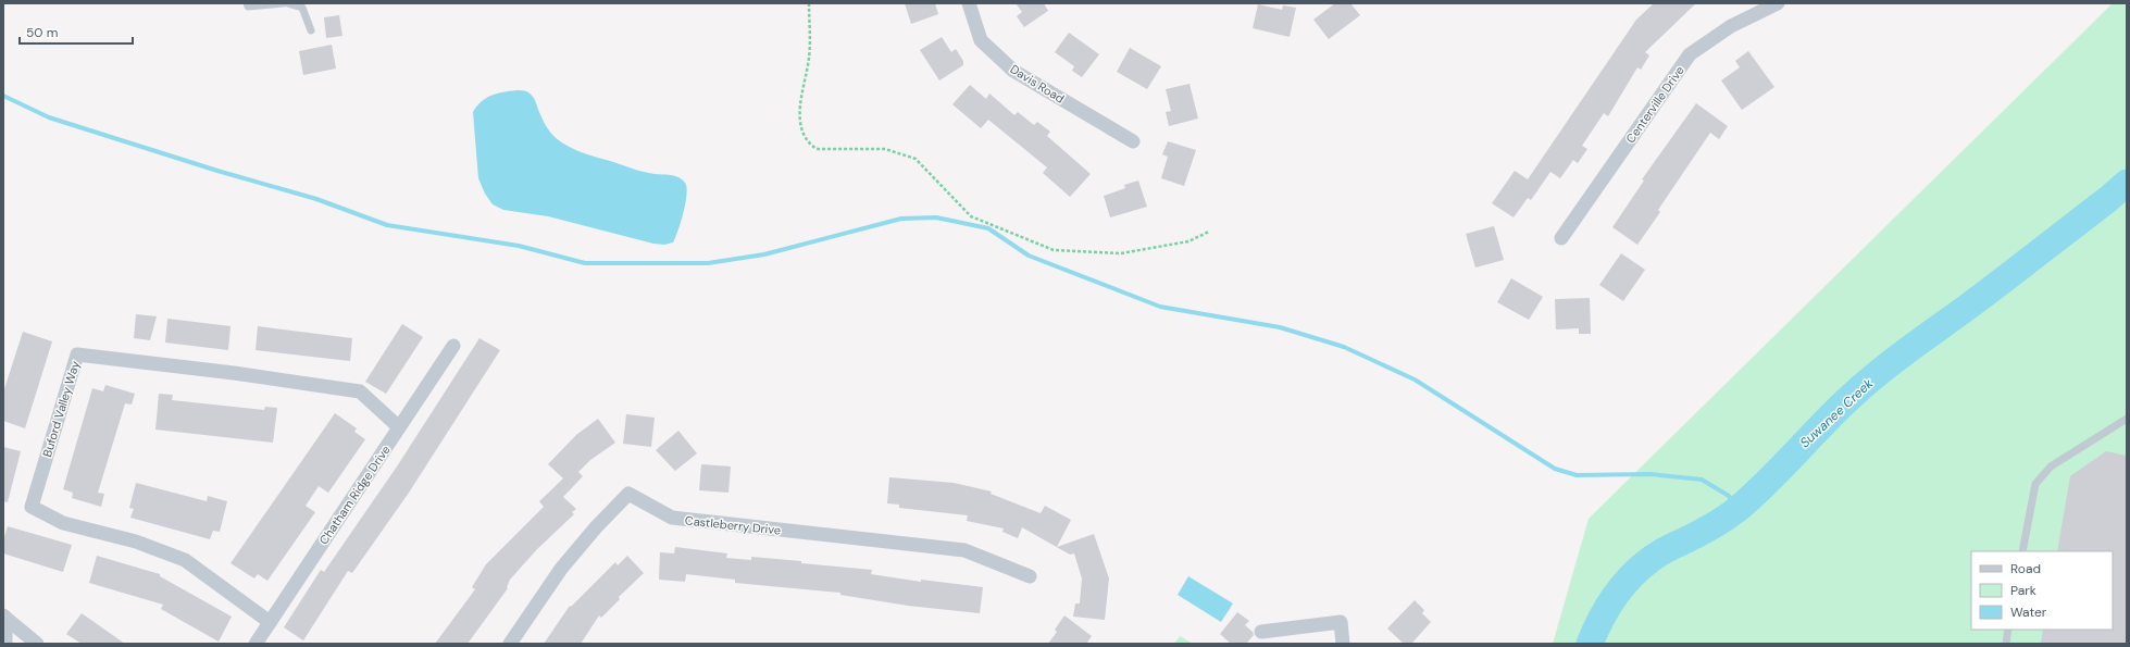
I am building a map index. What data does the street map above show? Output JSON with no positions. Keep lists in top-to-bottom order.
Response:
{
  "streets": {
    "street": [
      "Davis Road",
      "Centerville Drive",
      "Buford Valley Way",
      "Chatham Ridge Drive",
      "Castleberry Drive"
    ]
  },
  "crossings": [
    ["Buford Valley Way", "Chatham Ridge Drive"]
  ],
  "water": ["Suwanee Creek"],
  "legend": ["Road", "Park", "Water"],
  "scale_bar": "50 m"
}
